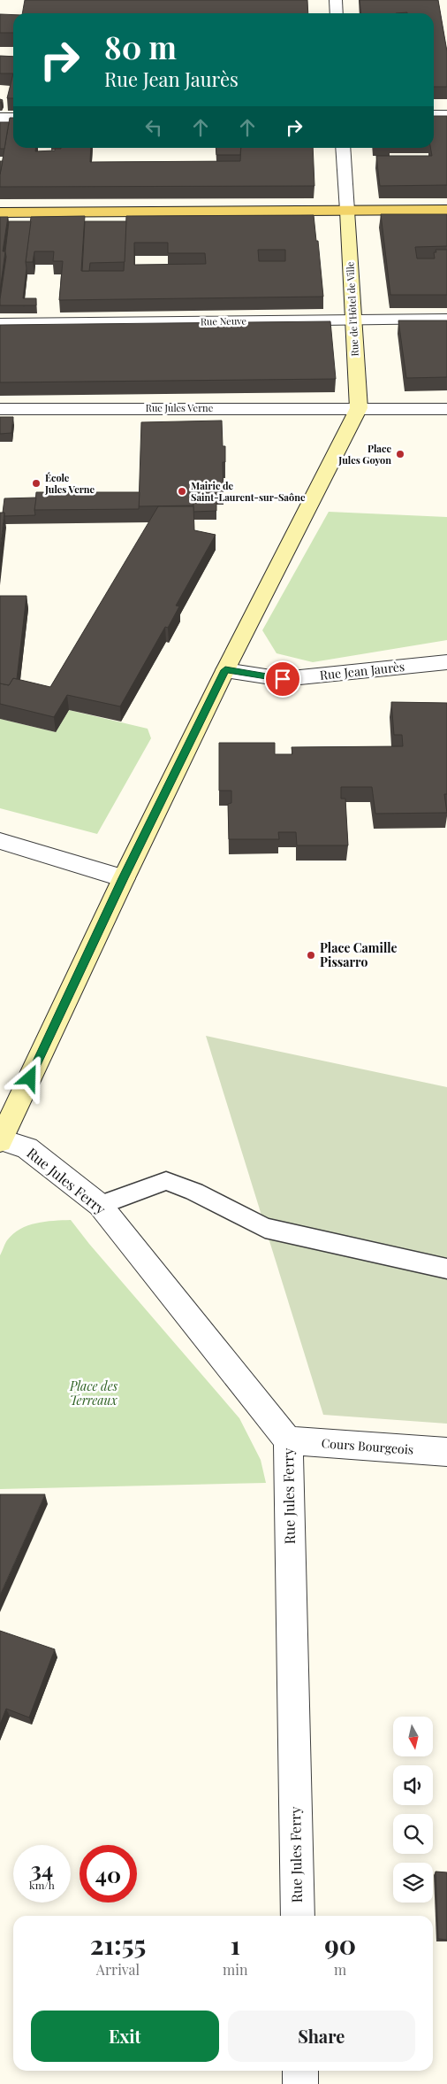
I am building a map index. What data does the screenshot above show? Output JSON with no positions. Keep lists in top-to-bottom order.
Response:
{
  "streets": {
    "street": [
      "Rue de l'Hôtel de Ville",
      "Rue Neuve",
      "Rue Jules Verne",
      "Rue Jean Jaurès",
      "Rue Jules Ferry",
      "Cours Bourgeois"
    ]
  },
  "crossings": [
    ["Rue de l'Hôtel de Ville", "Rue Neuve"],
    ["Rue de l'Hôtel de Ville", "Rue Jules Verne"],
    ["Rue Jules Ferry", "Cours Bourgeois"]
  ],
  "parks": ["Place des Terreaux"],
  "places": [
    "Place Jules Goyon",
    "École Jules Verne",
    "Mairie de Saint-Laurent-sur-Saône",
    "Place Camille Pissarro"
  ],
  "north": "bottom",
  "page": {
    "turn": ["80 m", "Rue Jean Jaurès"],
    "speed": "34 km/h",
    "limit": "40",
    "eta": [
      "21:55",
      "Arrival",
      "1",
      "min",
      "90",
      "m"
    ],
    "buttons": ["Exit", "Share"]
  }
}
